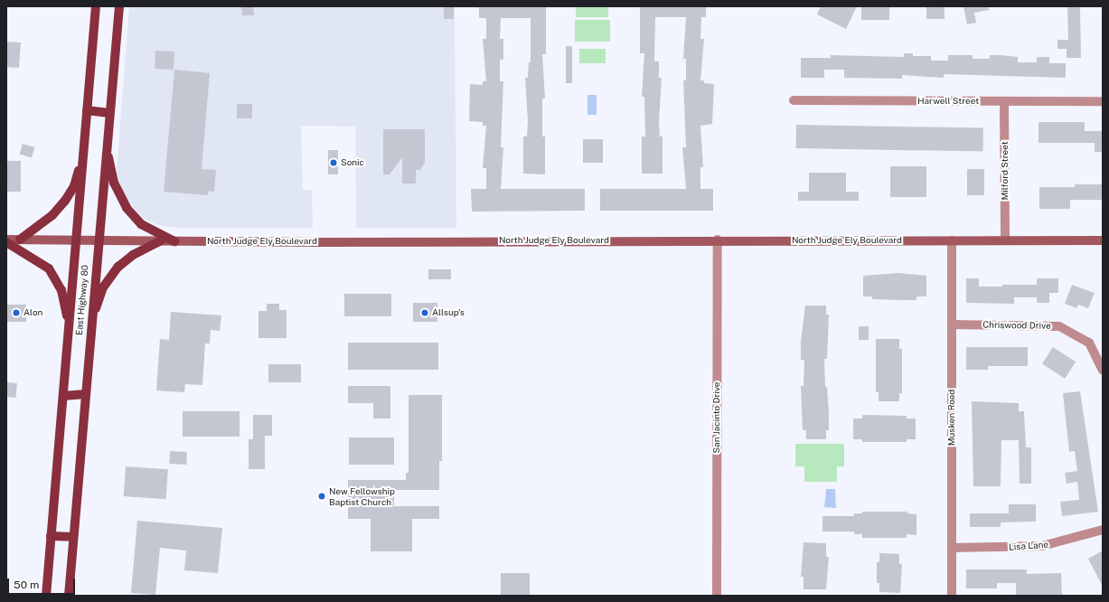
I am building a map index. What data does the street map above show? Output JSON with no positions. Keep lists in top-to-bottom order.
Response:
{
  "streets": {
    "main road": ["North Judge Ely Boulevard", "East Highway 80"],
    "street": [
      "Harwell Street",
      "Milford Street",
      "Chriswood Drive",
      "San Jacinto Drive",
      "Musken Road",
      "Lisa Lane"
    ]
  },
  "crossings": [
    ["Harwell Street", "Milford Street"],
    ["Milford Street", "North Judge Ely Boulevard"],
    ["North Judge Ely Boulevard", "East Highway 80"],
    ["North Judge Ely Boulevard", "San Jacinto Drive"],
    ["North Judge Ely Boulevard", "Musken Road"],
    ["Chriswood Drive", "Musken Road"],
    ["Musken Road", "Lisa Lane"]
  ],
  "places": [
    "Sonic",
    "Alon",
    "Allsup's",
    "New Fellowship Baptist Church"
  ],
  "scale_bar": "50 m"
}
